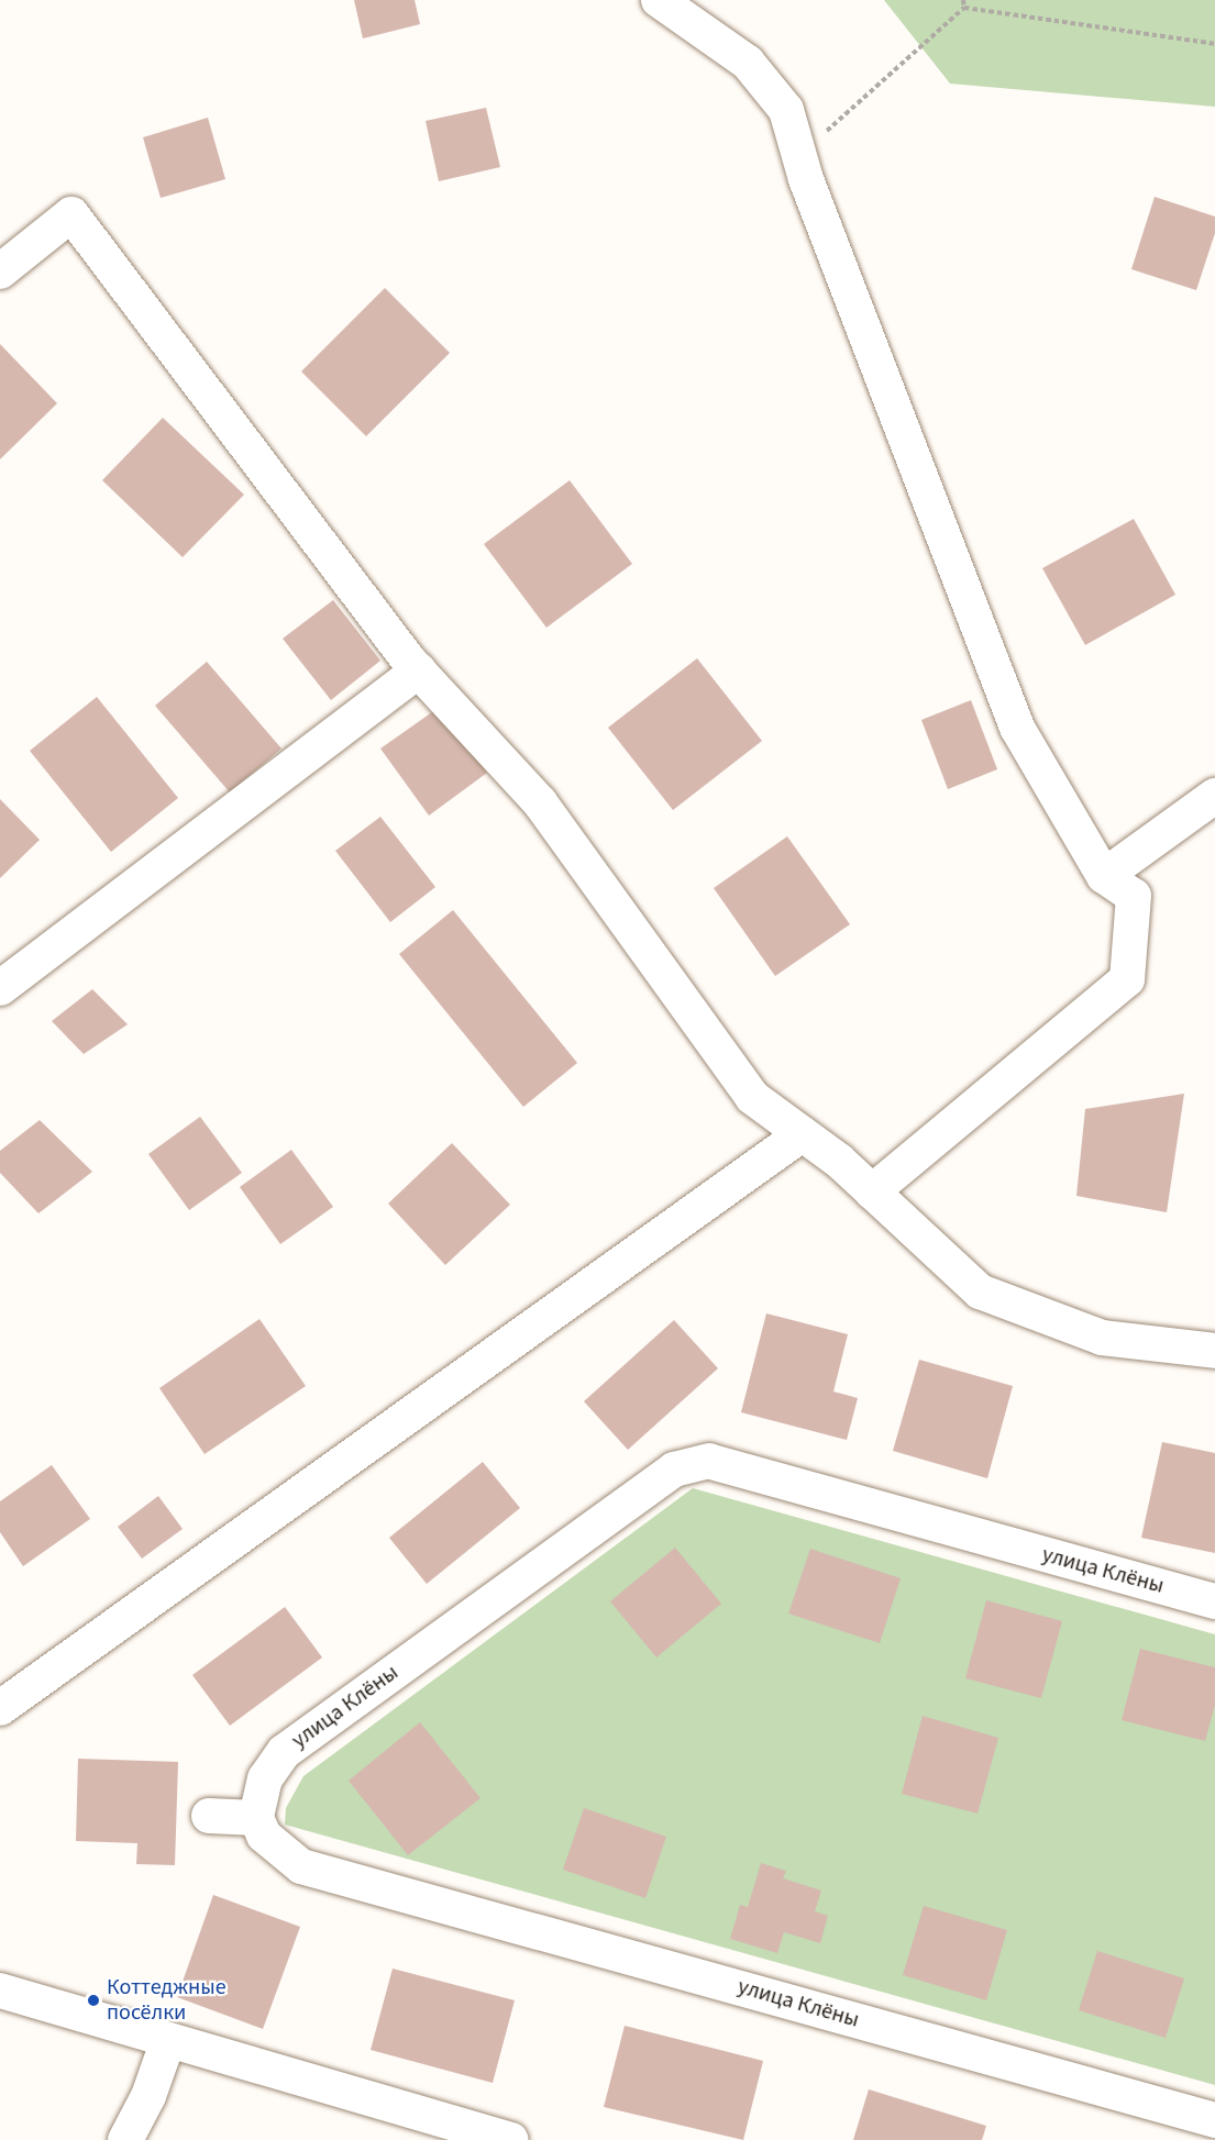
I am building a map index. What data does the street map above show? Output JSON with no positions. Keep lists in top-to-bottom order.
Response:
{
  "streets": {
    "street": ["улица Клёны"]
  },
  "places": ["Коттеджные посёлки"]
}
